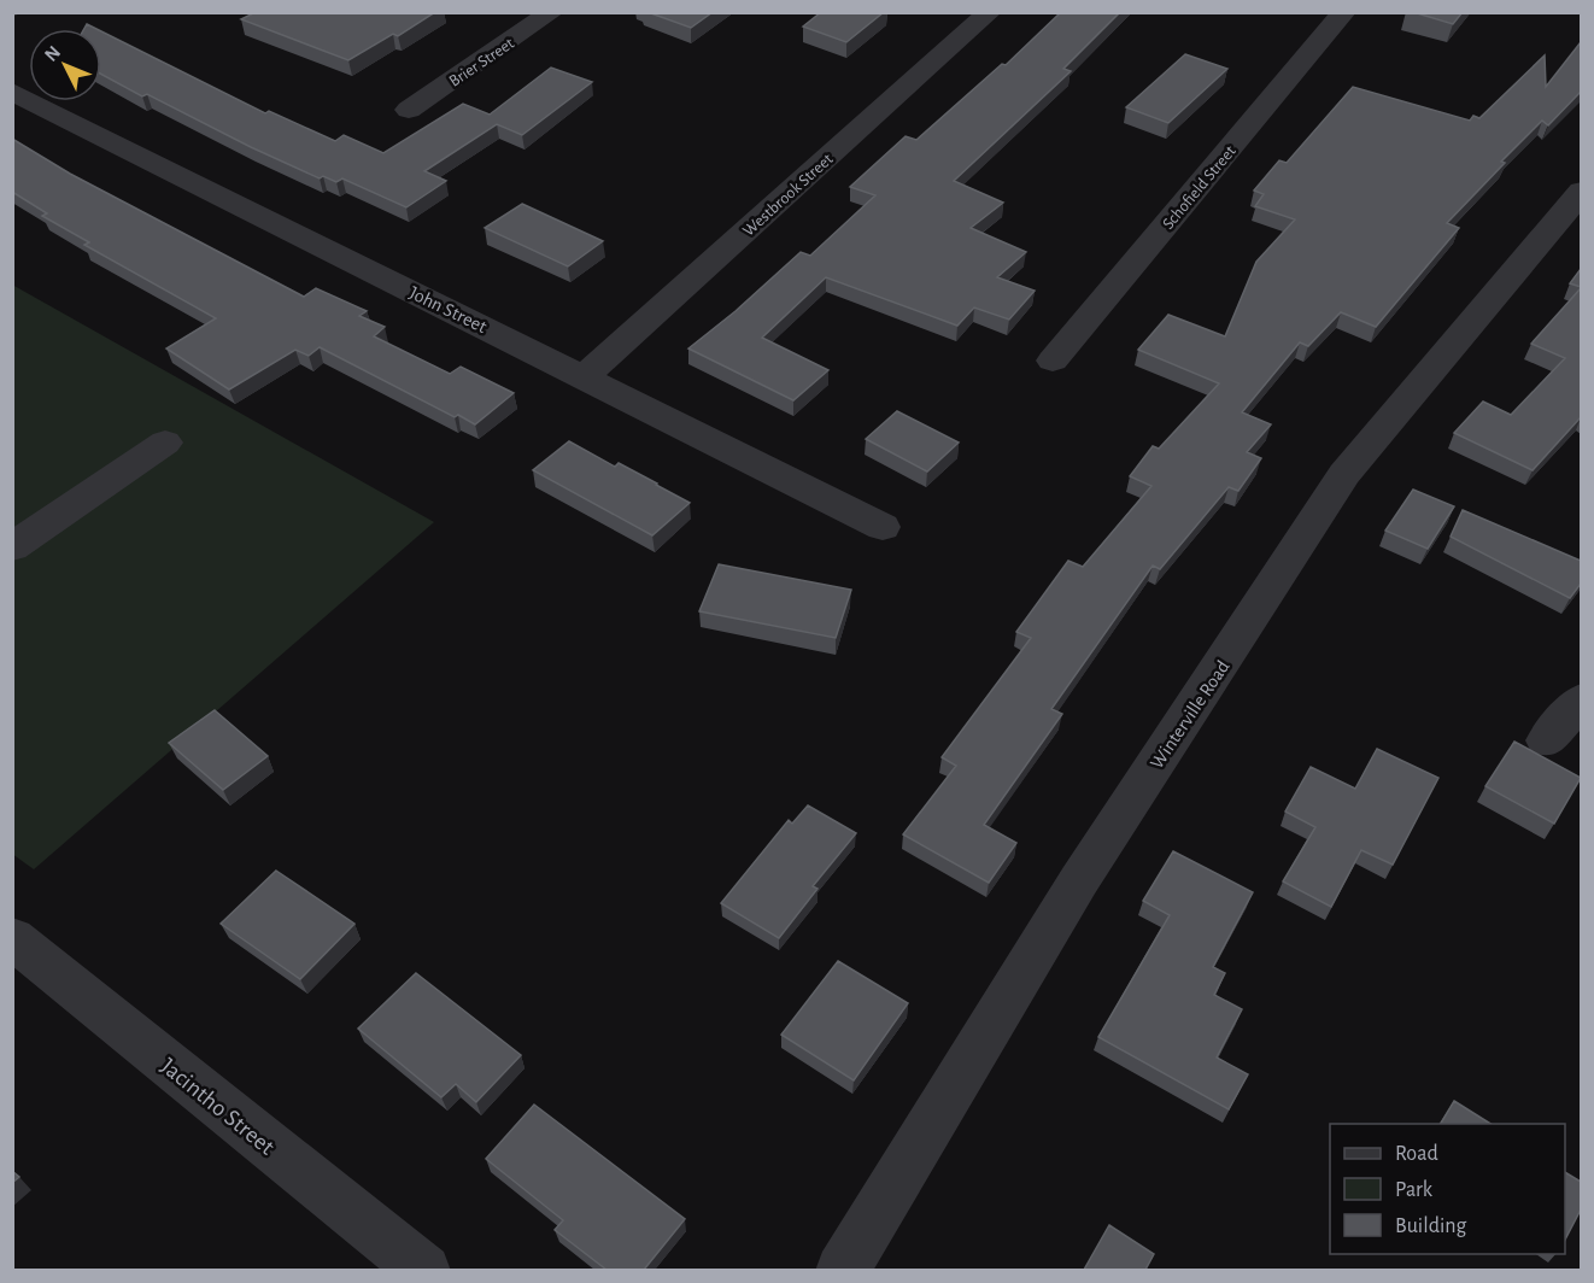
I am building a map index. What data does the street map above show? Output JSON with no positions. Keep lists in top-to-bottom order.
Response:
{
  "streets": {
    "street": [
      "Brier Street",
      "Schofield Street",
      "Westbrook Street",
      "John Street",
      "Winterville Road",
      "Jacintho Street"
    ]
  },
  "crossings": [
    ["Westbrook Street", "John Street"]
  ],
  "legend": ["Road", "Park", "Building"],
  "north": "top left"
}
